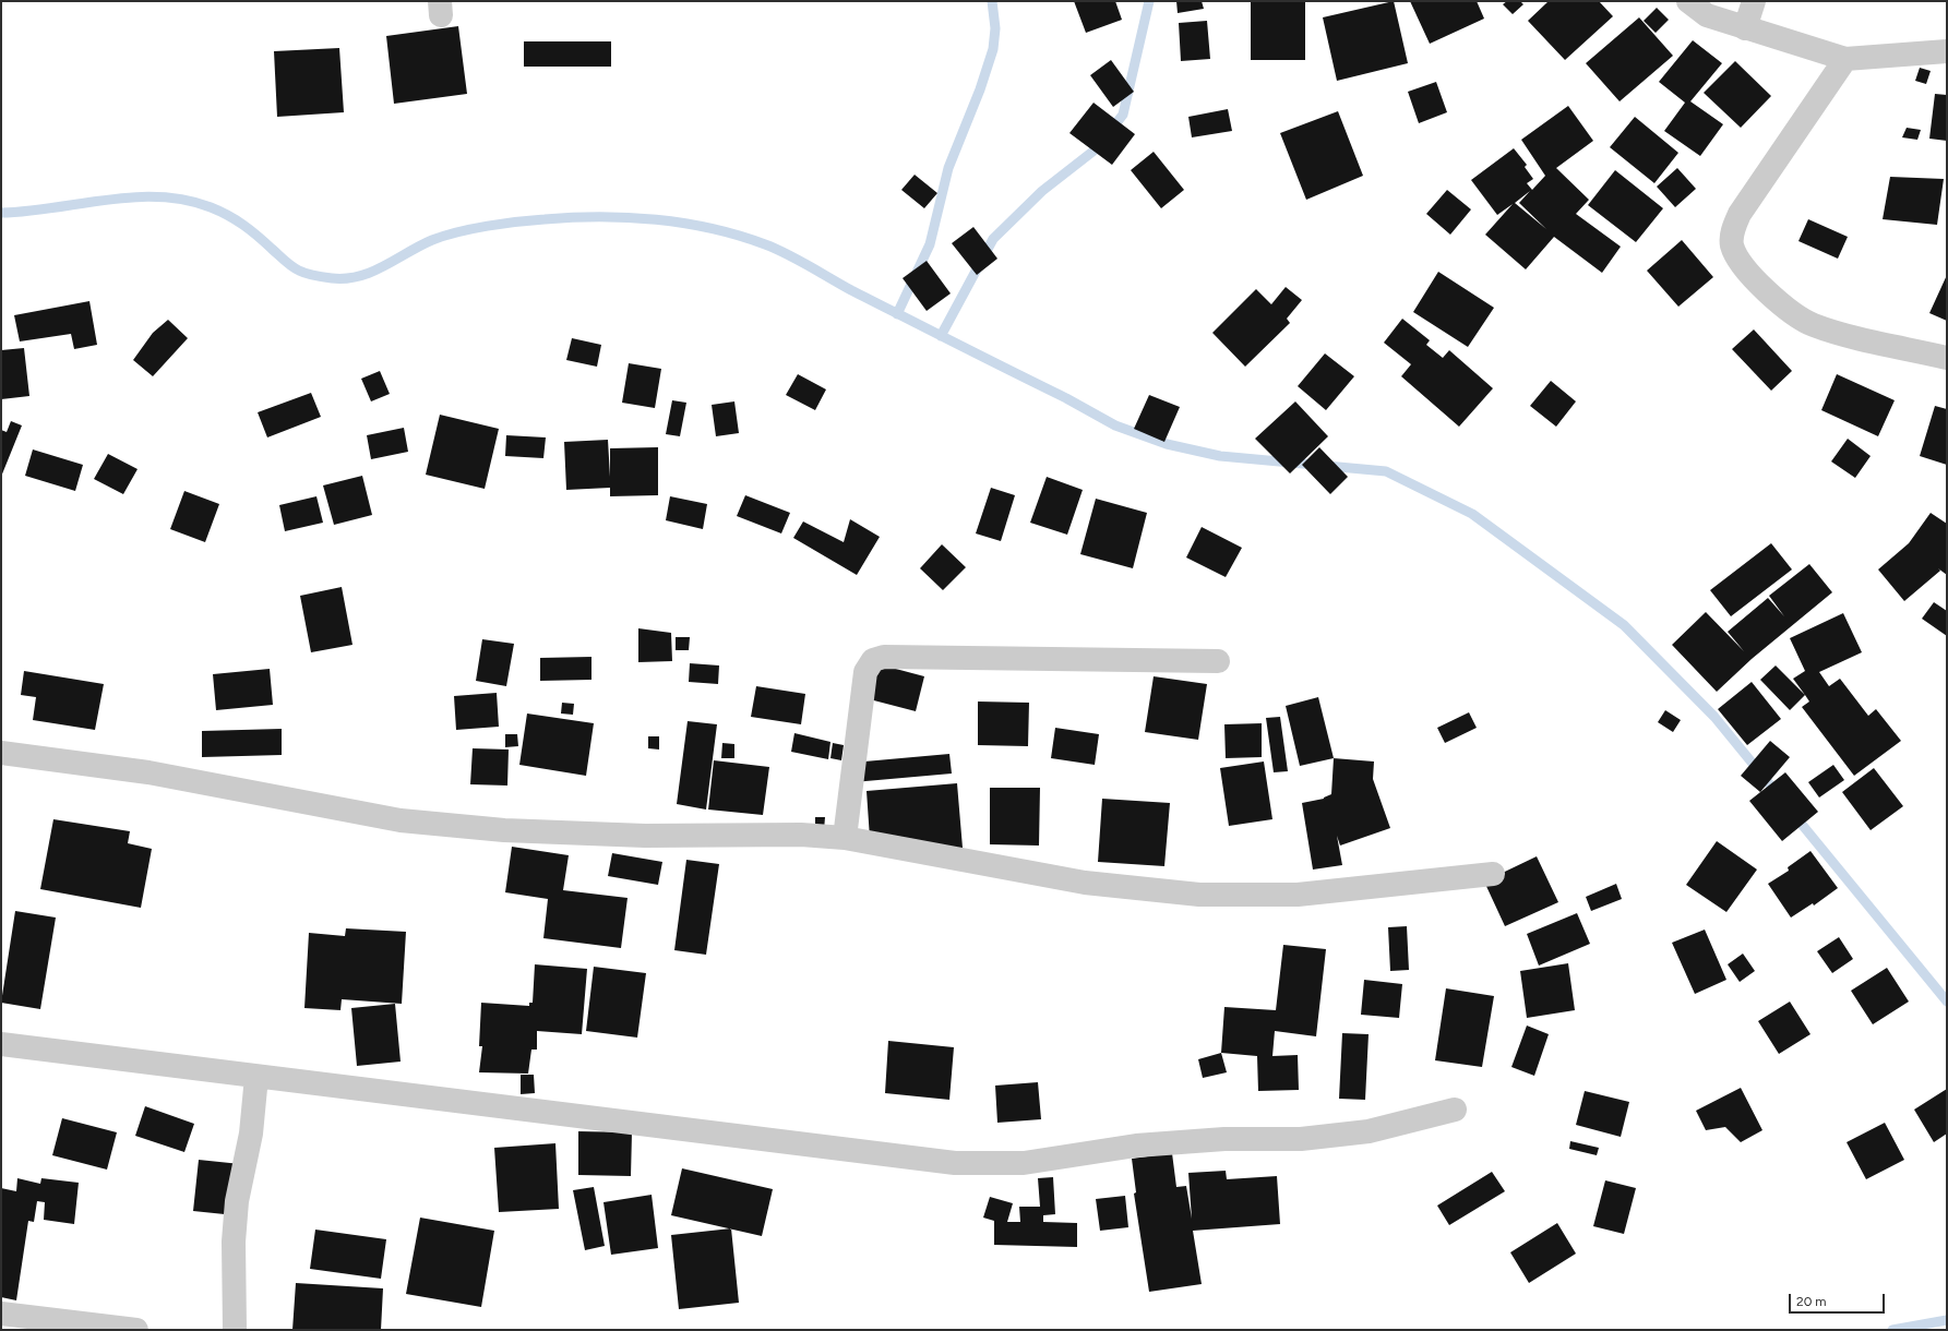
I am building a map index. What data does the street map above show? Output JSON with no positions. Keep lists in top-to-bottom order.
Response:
{
  "scale_bar": "20 m"
}
